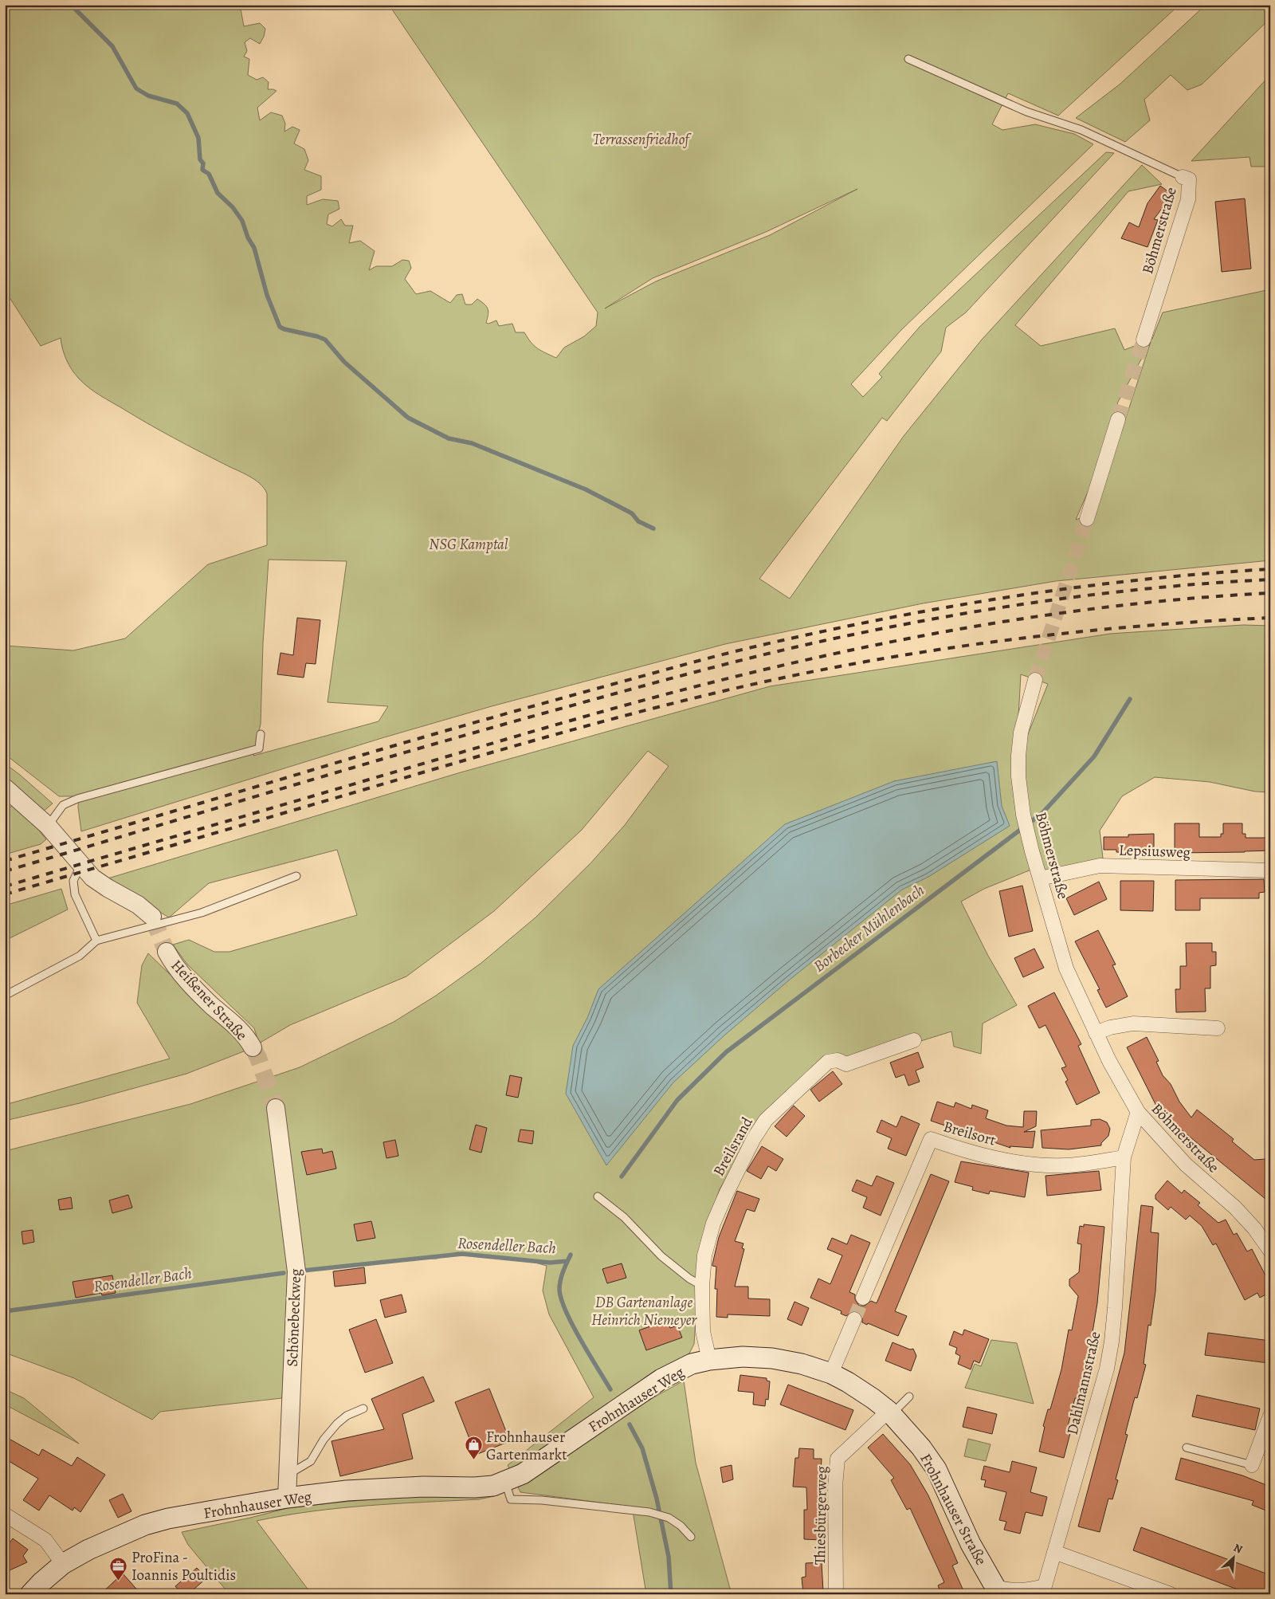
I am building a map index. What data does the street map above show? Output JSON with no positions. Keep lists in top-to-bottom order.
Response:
{
  "streets": {
    "main road": ["Frohnhauser Weg", "Frohnhauser Straße"],
    "street": [
      "Böhmerstraße",
      "Lepsiusweg",
      "Heißener Straße",
      "Breilsort",
      "Breilsrand",
      "Schönebeckweg",
      "Dahlmannstraße",
      "Thiesbürgerweg"
    ]
  },
  "crossings": [
    ["Böhmerstraße", "Lepsiusweg"],
    ["Böhmerstraße", "Dahlmannstraße"],
    ["Breilsort", "Dahlmannstraße"],
    ["Breilsrand", "Frohnhauser Weg"],
    ["Breilsrand", "Frohnhauser Straße"],
    ["Schönebeckweg", "Frohnhauser Weg"],
    ["Dahlmannstraße", "Frohnhauser Straße"],
    ["Frohnhauser Weg", "Frohnhauser Straße"],
    ["Frohnhauser Straße", "Thiesbürgerweg"]
  ],
  "water": ["Borbecker Mühlenbach", "Rosendeller Bach"],
  "parks": ["Terrassenfriedhof", "NSG Kamptal", "DB Gartenanlage Heinrich Niemeyer"],
  "places": {
    "shop": ["Frohnhauser Gartenmarkt"],
    "office": ["ProFina - Ioannis Poultidis"]
  },
  "north": "top right"
}
